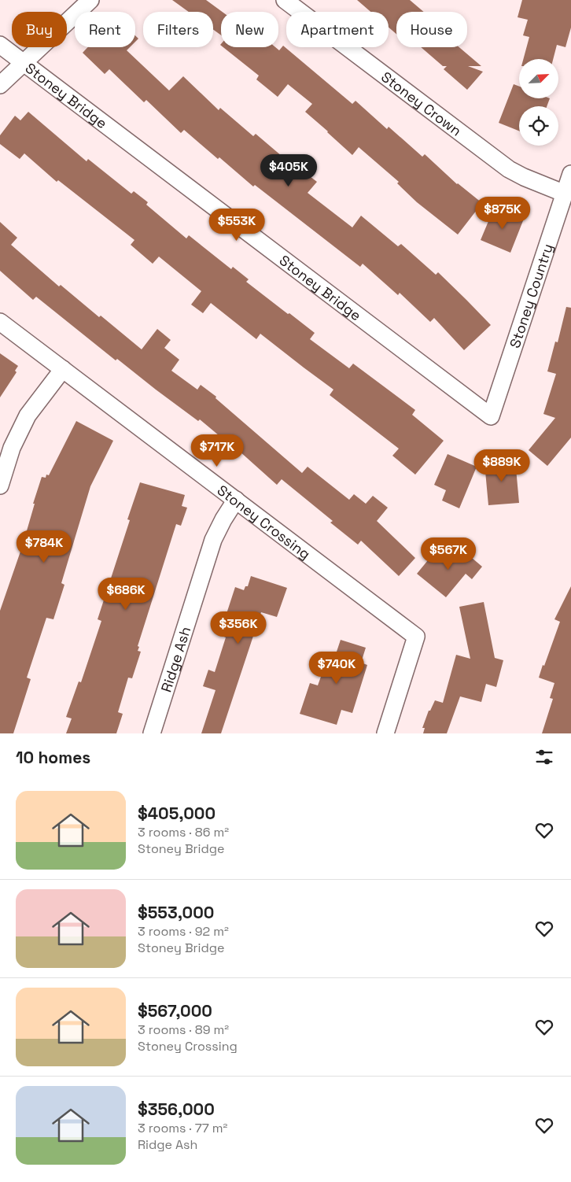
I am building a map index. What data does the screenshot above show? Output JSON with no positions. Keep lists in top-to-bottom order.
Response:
{
  "streets": {
    "street": [
      "Stoney Bridge",
      "Stoney Crown",
      "Stoney Country",
      "Stoney Crossing",
      "Ridge Ash"
    ]
  },
  "crossings": [
    ["Stoney Bridge", "Stoney Country"],
    ["Stoney Crown", "Stoney Country"],
    ["Stoney Crossing", "Ridge Ash"]
  ],
  "north": "top right",
  "page": {
    "chip": [
      "Buy",
      "Rent",
      "Filters",
      "New",
      "Apartment",
      "House"
    ],
    "price": [
      "$405K",
      "$875K",
      "$553K",
      "$717K",
      "$889K",
      "$784K",
      "$567K",
      "$686K",
      "$356K",
      "$740K"
    ],
    "heading": "10 homes",
    "list": [
      {
        "name": "$405,000",
        "note": "3 rooms · 86 m² · Stoney Bridge"
      },
      {
        "name": "$553,000",
        "note": "3 rooms · 92 m² · Stoney Bridge"
      },
      {
        "name": "$567,000",
        "note": "3 rooms · 89 m² · Stoney Crossing"
      },
      {
        "name": "$356,000",
        "note": "3 rooms · 77 m² · Ridge Ash"
      }
    ]
  }
}
